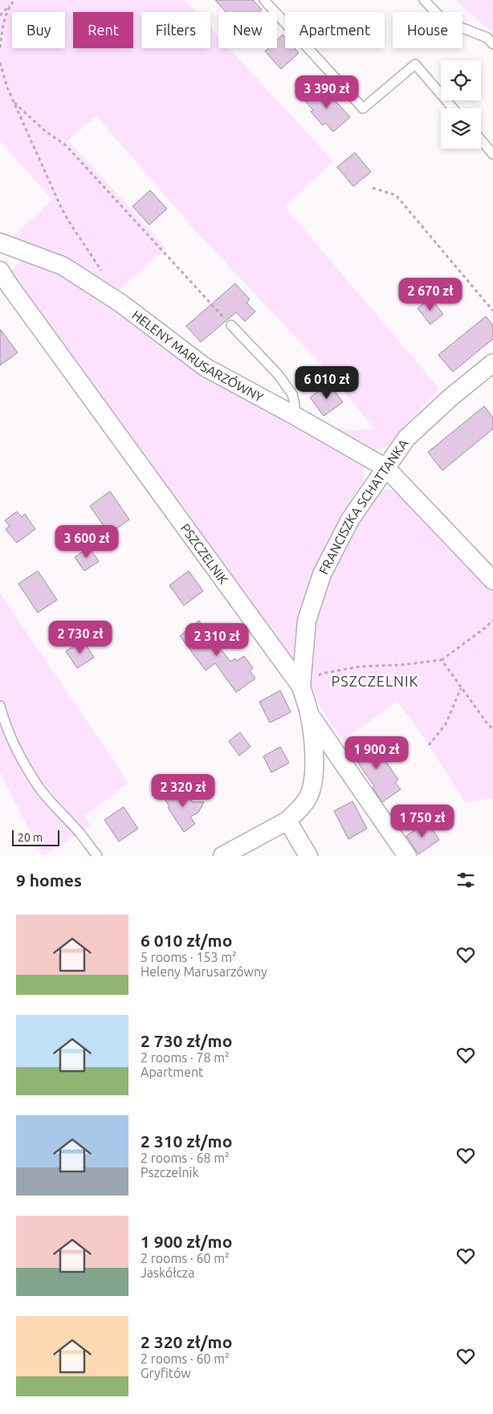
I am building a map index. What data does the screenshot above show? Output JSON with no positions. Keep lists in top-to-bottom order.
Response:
{
  "streets": {
    "street": ["HELENY MARUSARZÓWNY", "FRANCISZKA SCHATTANKA", "PSZCZELNIK"]
  },
  "crossings": [
    ["HELENY MARUSARZÓWNY", "FRANCISZKA SCHATTANKA"],
    ["FRANCISZKA SCHATTANKA", "PSZCZELNIK"]
  ],
  "districts": ["PSZCZELNIK"],
  "scale_bar": "20 m",
  "page": {
    "chip": [
      "Buy",
      "Rent",
      "Filters",
      "New",
      "Apartment",
      "House"
    ],
    "price": [
      "3 390 zł",
      "2 670 zł",
      "6 010 zł",
      "3 600 zł",
      "2 730 zł",
      "2 310 zł",
      "1 900 zł",
      "2 320 zł",
      "1 750 zł"
    ],
    "scale": "20 m",
    "heading": "9 homes",
    "list": [
      {
        "name": "6 010 zł/mo",
        "note": "5 rooms · 153 m² · Heleny Marusarzówny"
      },
      {
        "name": "2 730 zł/mo",
        "note": "2 rooms · 78 m² · Apartment"
      },
      {
        "name": "2 310 zł/mo",
        "note": "2 rooms · 68 m² · Pszczelnik"
      },
      {
        "name": "1 900 zł/mo",
        "note": "2 rooms · 60 m² · Jaskółcza"
      },
      {
        "name": "2 320 zł/mo",
        "note": "2 rooms · 60 m² · Gryfitów"
      }
    ]
  }
}
